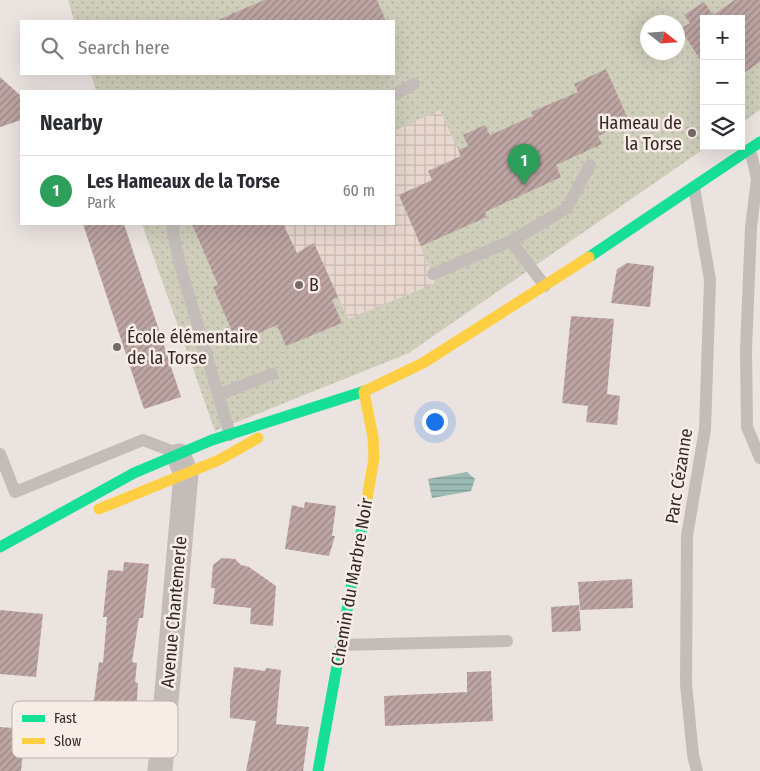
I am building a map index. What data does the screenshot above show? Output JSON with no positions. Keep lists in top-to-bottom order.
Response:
{
  "streets": {
    "street": ["Chemin du Marbre Noir", "Avenue Chantemerle"],
    "lane": ["Parc Cézanne"]
  },
  "places": ["Hameau de la Torse", "B", "École élémentaire de la Torse"],
  "legend": ["Fast", "Slow"],
  "north": "right",
  "page": {
    "map_buttons": ["+", "−"],
    "search": "Search here",
    "heading": "Nearby",
    "pins": "1",
    "list": [
      {
        "mark": "1",
        "name": "Les Hameaux de la Torse",
        "note": "Park",
        "value": "60 m"
      }
    ]
  }
}
